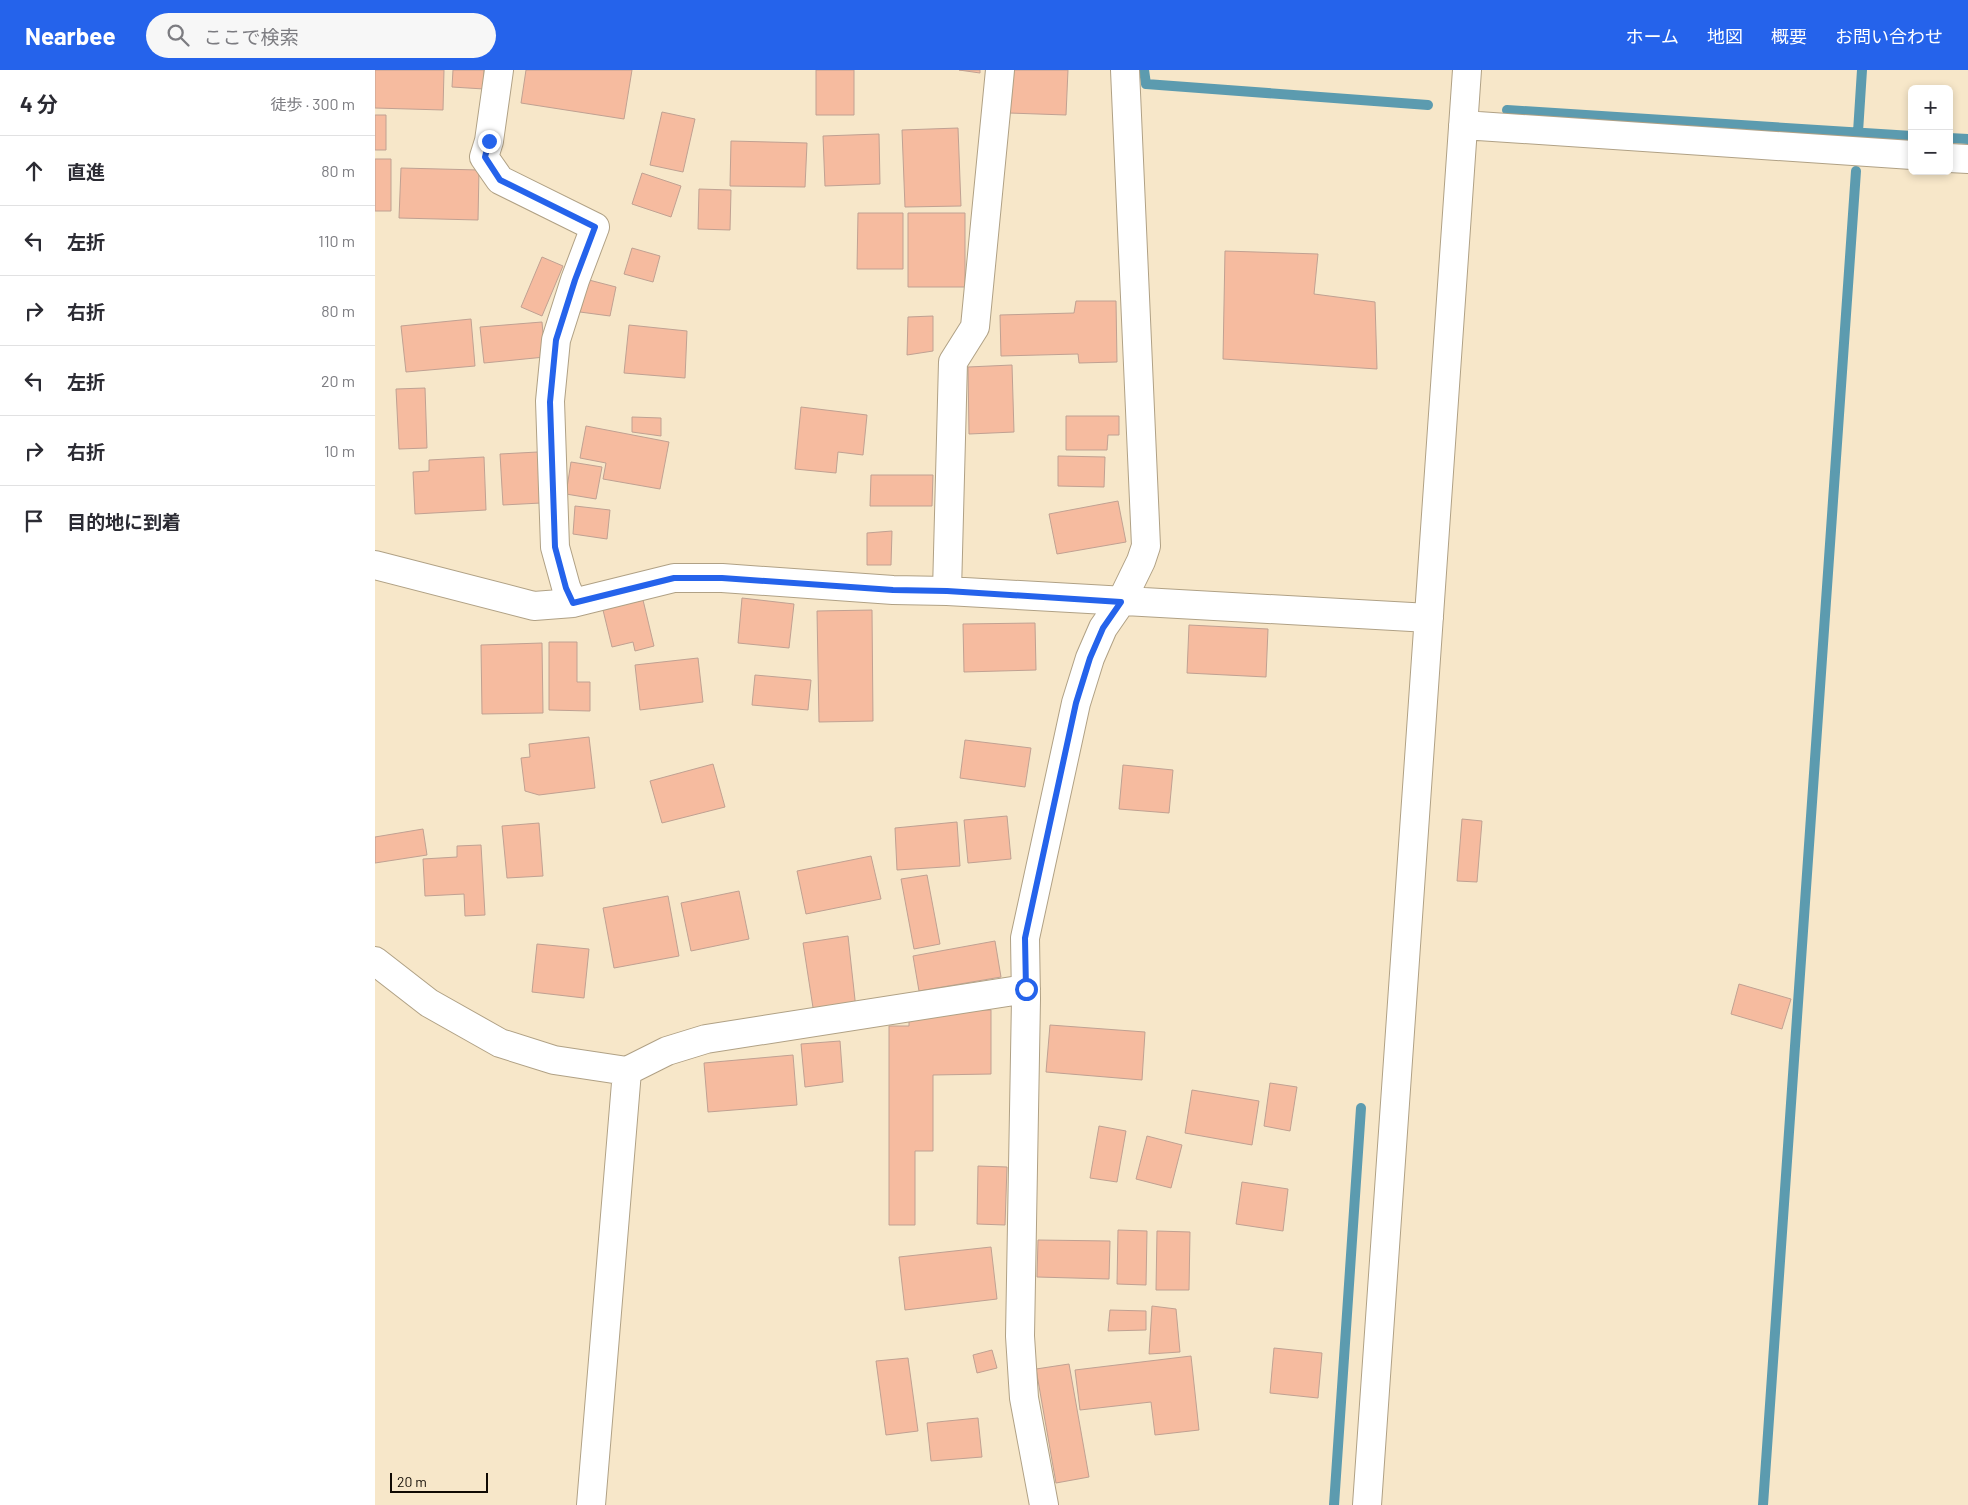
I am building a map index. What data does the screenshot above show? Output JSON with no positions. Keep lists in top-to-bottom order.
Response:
{
  "scale_bar": "20 m",
  "page": {
    "header": "Nearbee",
    "search": "ここで検索",
    "nav": [
      "ホーム",
      "地図",
      "概要",
      "お問い合わせ"
    ],
    "heading": ["4 分", "徒歩 · 300 m"],
    "map_buttons": ["+", "−"],
    "list": [
      ["直進", "80 m"],
      ["左折", "110 m"],
      ["右折", "80 m"],
      ["左折", "20 m"],
      ["右折", "10 m"],
      "目的地に到着"
    ],
    "scale": "20 m"
  }
}
